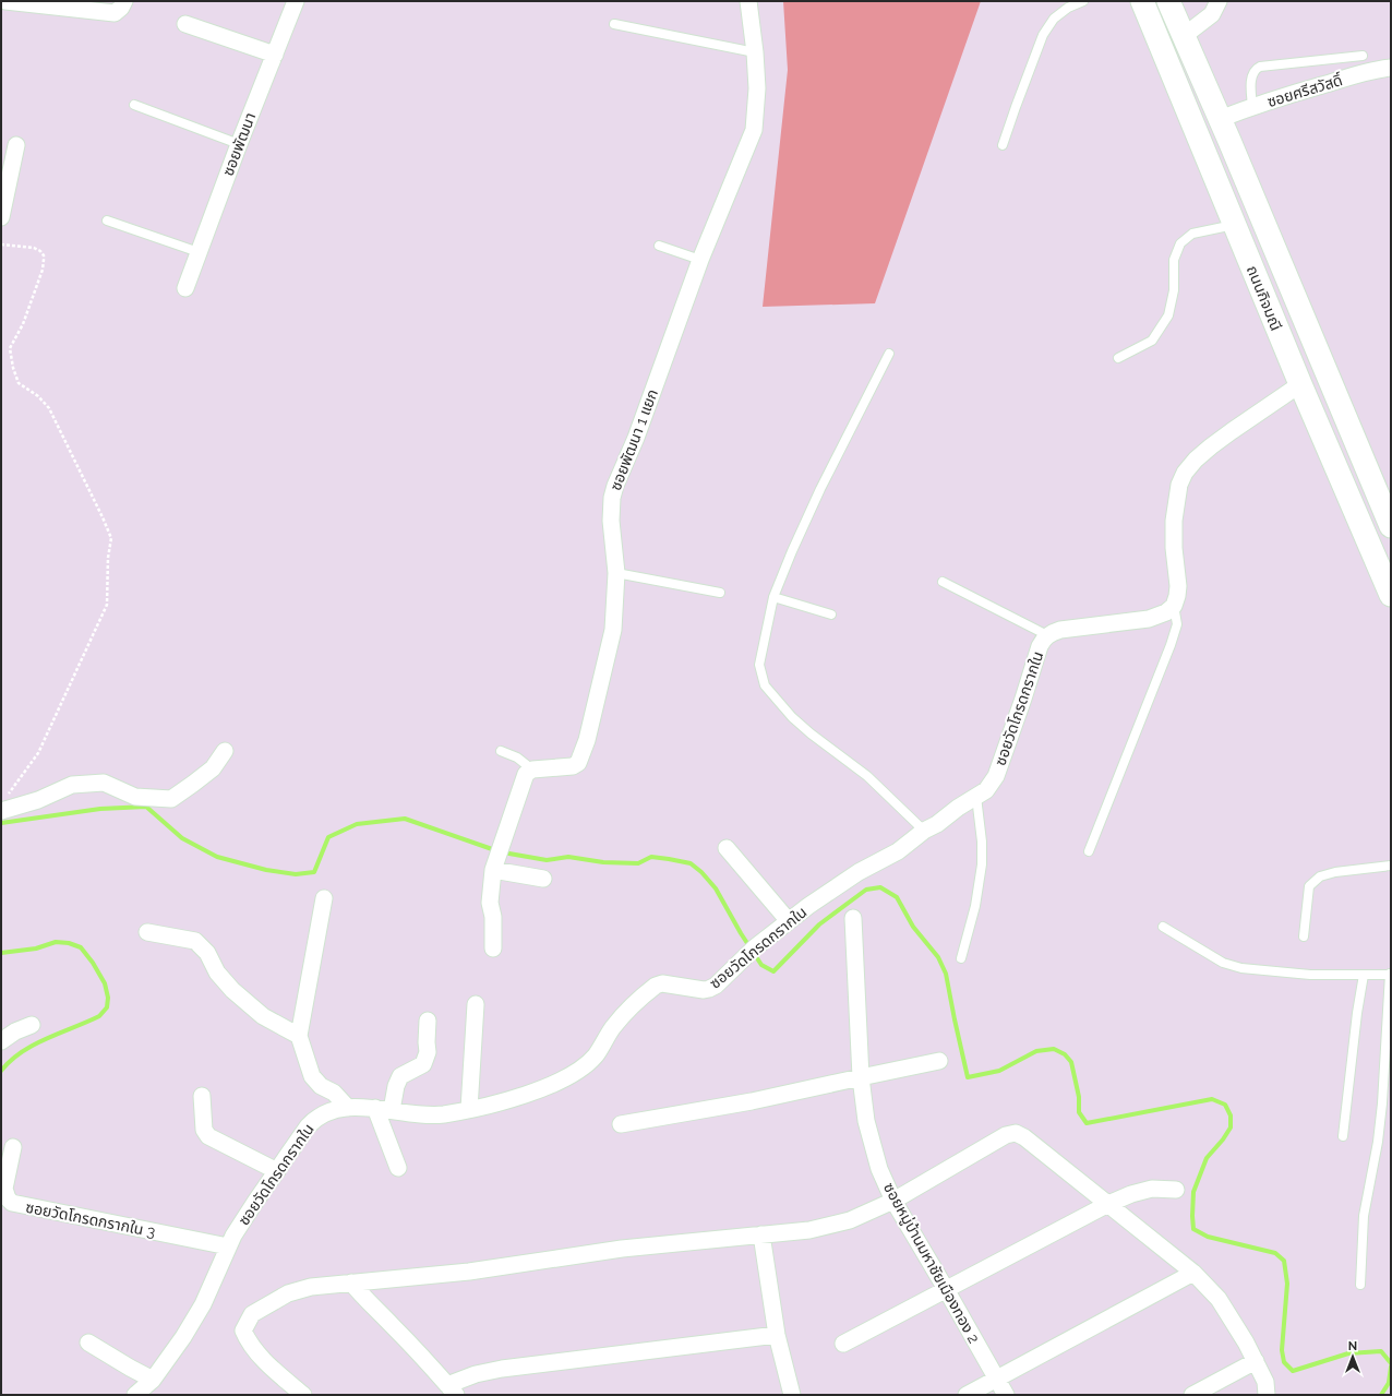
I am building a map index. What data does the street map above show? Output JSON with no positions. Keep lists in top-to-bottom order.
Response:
{
  "streets": {
    "main road": ["ถนนกิจมณี"],
    "street": [
      "ซอยศรีสวัสดิ์",
      "ซอยพัฒนา",
      "ซอยพัฒนา 1 แยก",
      "ซอยวัดโกรดกรากใน",
      "ซอยวัดโกรดกรากใน 3",
      "ซอยหมู่บ้านมหาชัยเมืองทอง 2"
    ]
  },
  "crossings": [
    ["ซอยศรีสวัสดิ์", "ถนนกิจมณี"],
    ["ซอยวัดโกรดกรากใน", "ซอยวัดโกรดกรากใน 3"]
  ],
  "north": "top"
}
